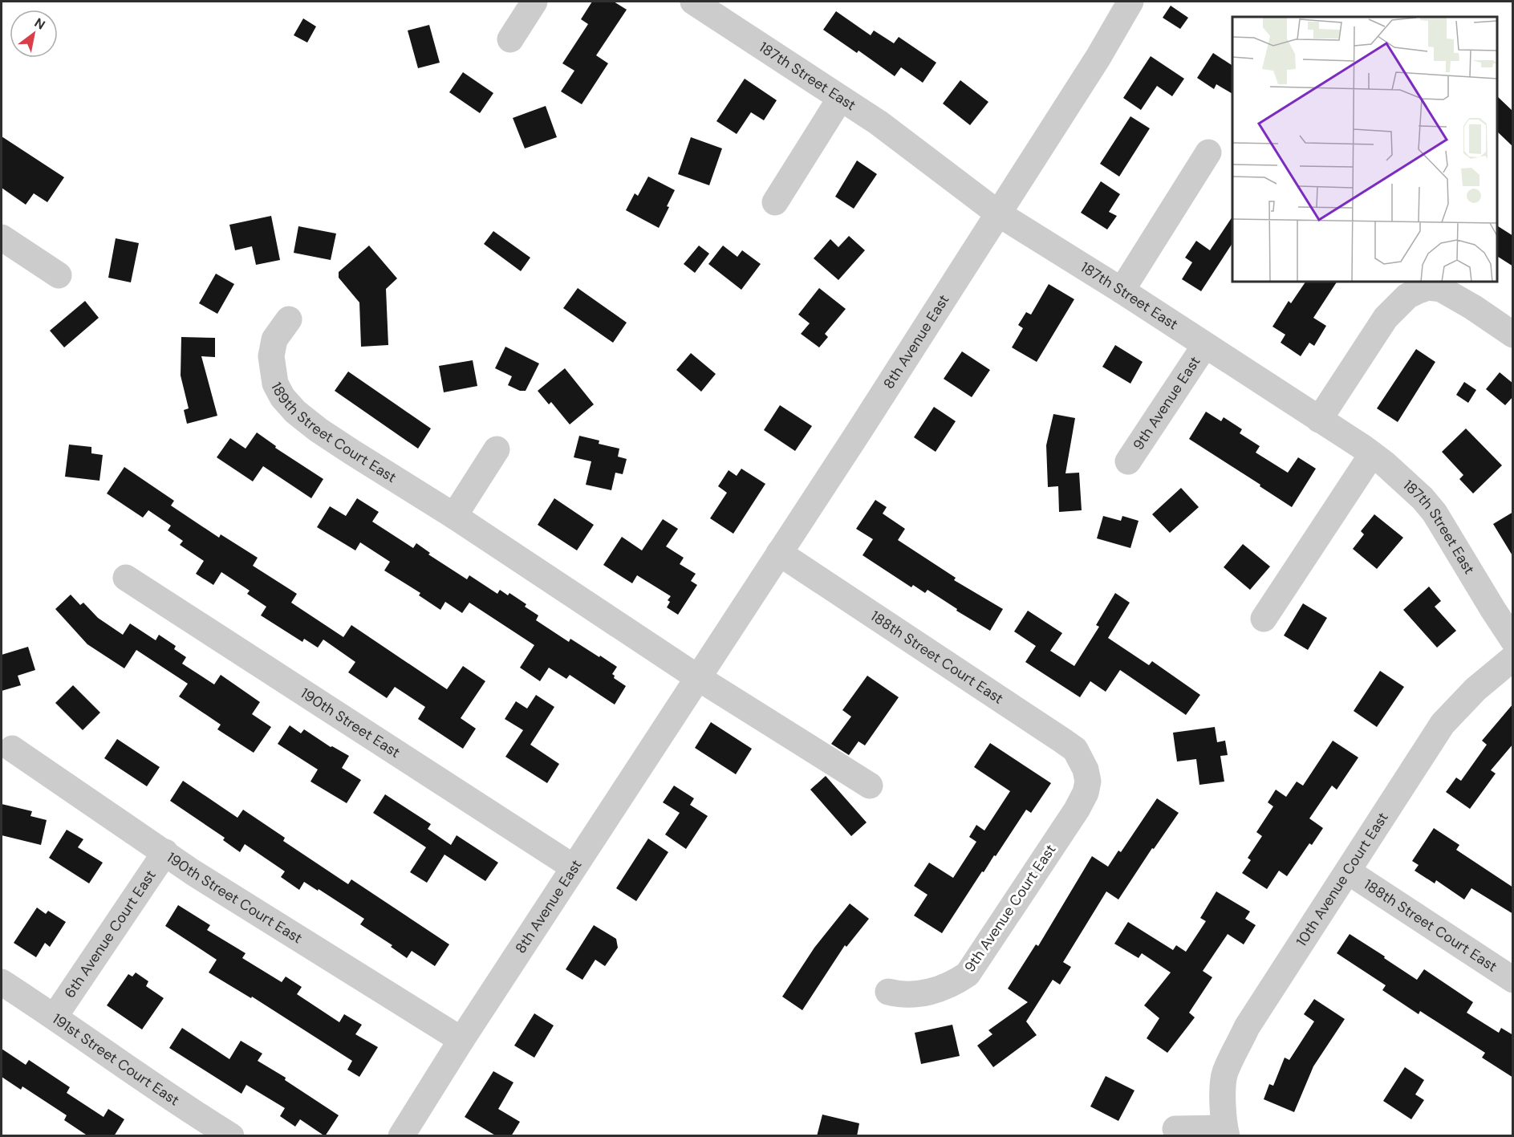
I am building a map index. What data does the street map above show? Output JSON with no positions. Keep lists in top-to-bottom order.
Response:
{
  "streets": {
    "street": [
      "187th Street East",
      "8th Avenue East",
      "9th Avenue East",
      "189th Street Court East",
      "188th Street Court East",
      "190th Street East",
      "10th Avenue Court East",
      "190th Street Court East",
      "9th Avenue Court East",
      "6th Avenue Court East",
      "191st Street Court East"
    ]
  },
  "crossings": [
    ["187th Street East", "8th Avenue East"],
    ["187th Street East", "9th Avenue East"],
    ["8th Avenue East", "189th Street Court East"],
    ["8th Avenue East", "188th Street Court East"],
    ["8th Avenue East", "190th Street East"],
    ["8th Avenue East", "190th Street Court East"],
    ["188th Street Court East", "10th Avenue Court East"],
    ["188th Street Court East", "9th Avenue Court East"],
    ["190th Street Court East", "6th Avenue Court East"],
    ["6th Avenue Court East", "191st Street Court East"]
  ],
  "north": "top right"
}
